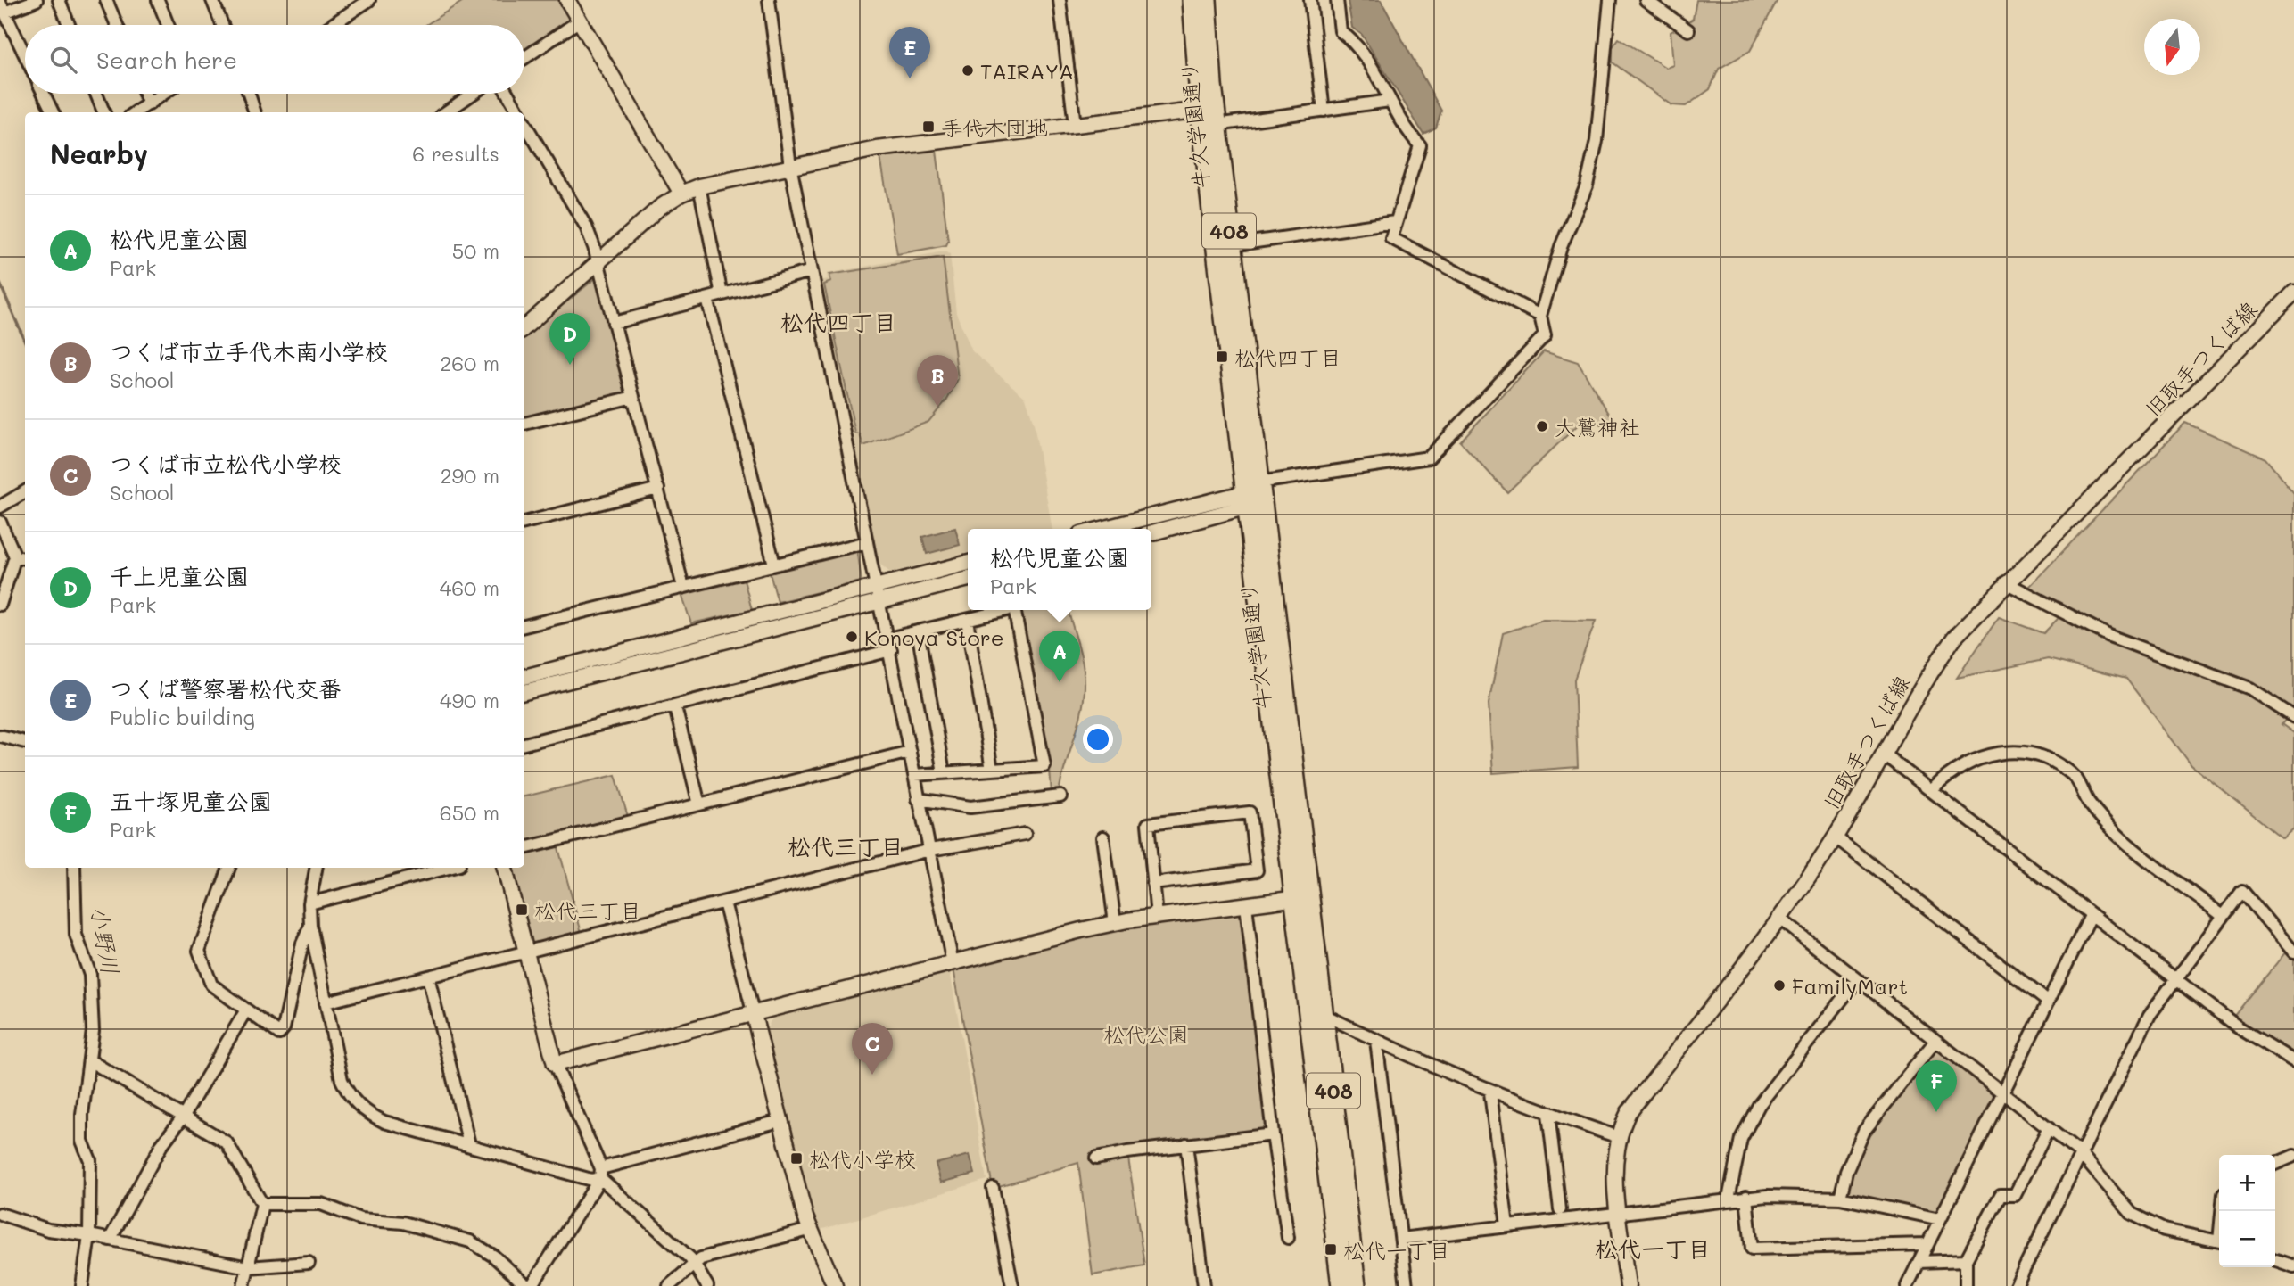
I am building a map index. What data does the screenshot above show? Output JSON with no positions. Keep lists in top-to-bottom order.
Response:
{
  "streets": {
    "highway": ["牛久学園通り", "408"],
    "street": ["旧取手つくば線"]
  },
  "districts": ["松代四丁目", "松代三丁目", "松代一丁目"],
  "water": ["小野川"],
  "parks": ["松代公園"],
  "places": {
    "other": [
      "TAIRAYA",
      "大鷲神社",
      "Konoya Store",
      "FamilyMart"
    ],
    "transit": [
      "手代木団地",
      "松代四丁目",
      "松代三丁目",
      "松代小学校",
      "松代一丁目"
    ]
  },
  "north": "bottom",
  "page": {
    "search": "Search here",
    "pins": [
      "E",
      "D",
      "B",
      "A",
      "C",
      "F"
    ],
    "heading": ["Nearby", "6 results"],
    "list": [
      {
        "mark": "A",
        "name": "松代児童公園",
        "note": "Park",
        "value": "50 m"
      },
      {
        "mark": "B",
        "name": "つくば市立手代木南小学校",
        "note": "School",
        "value": "260 m"
      },
      {
        "mark": "C",
        "name": "つくば市立松代小学校",
        "note": "School",
        "value": "290 m"
      },
      {
        "mark": "D",
        "name": "千上児童公園",
        "note": "Park",
        "value": "460 m"
      },
      {
        "mark": "E",
        "name": "つくば警察署松代交番",
        "note": "Public building",
        "value": "490 m"
      },
      {
        "mark": "F",
        "name": "五十塚児童公園",
        "note": "Park",
        "value": "650 m"
      }
    ],
    "popup": ["松代児童公園", "Park"],
    "map_buttons": ["+", "−"]
  }
}
